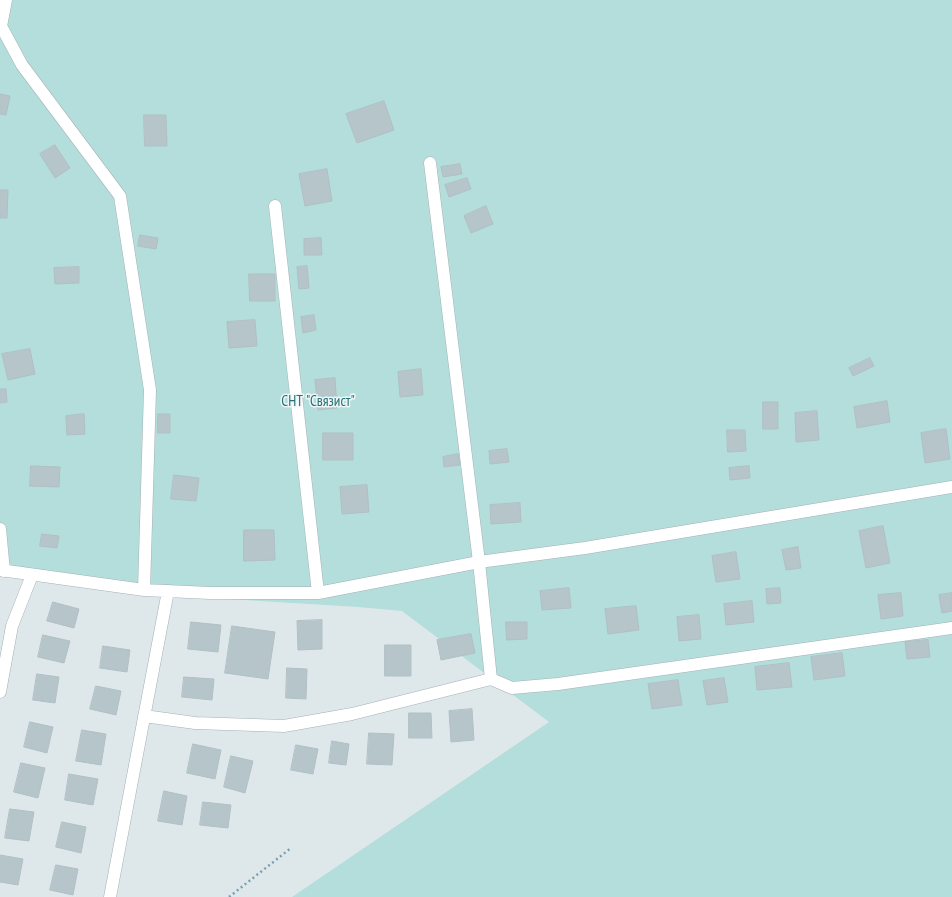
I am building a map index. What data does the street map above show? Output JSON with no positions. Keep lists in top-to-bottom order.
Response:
{
  "parks": ["СНТ \"Связист\""]
}
